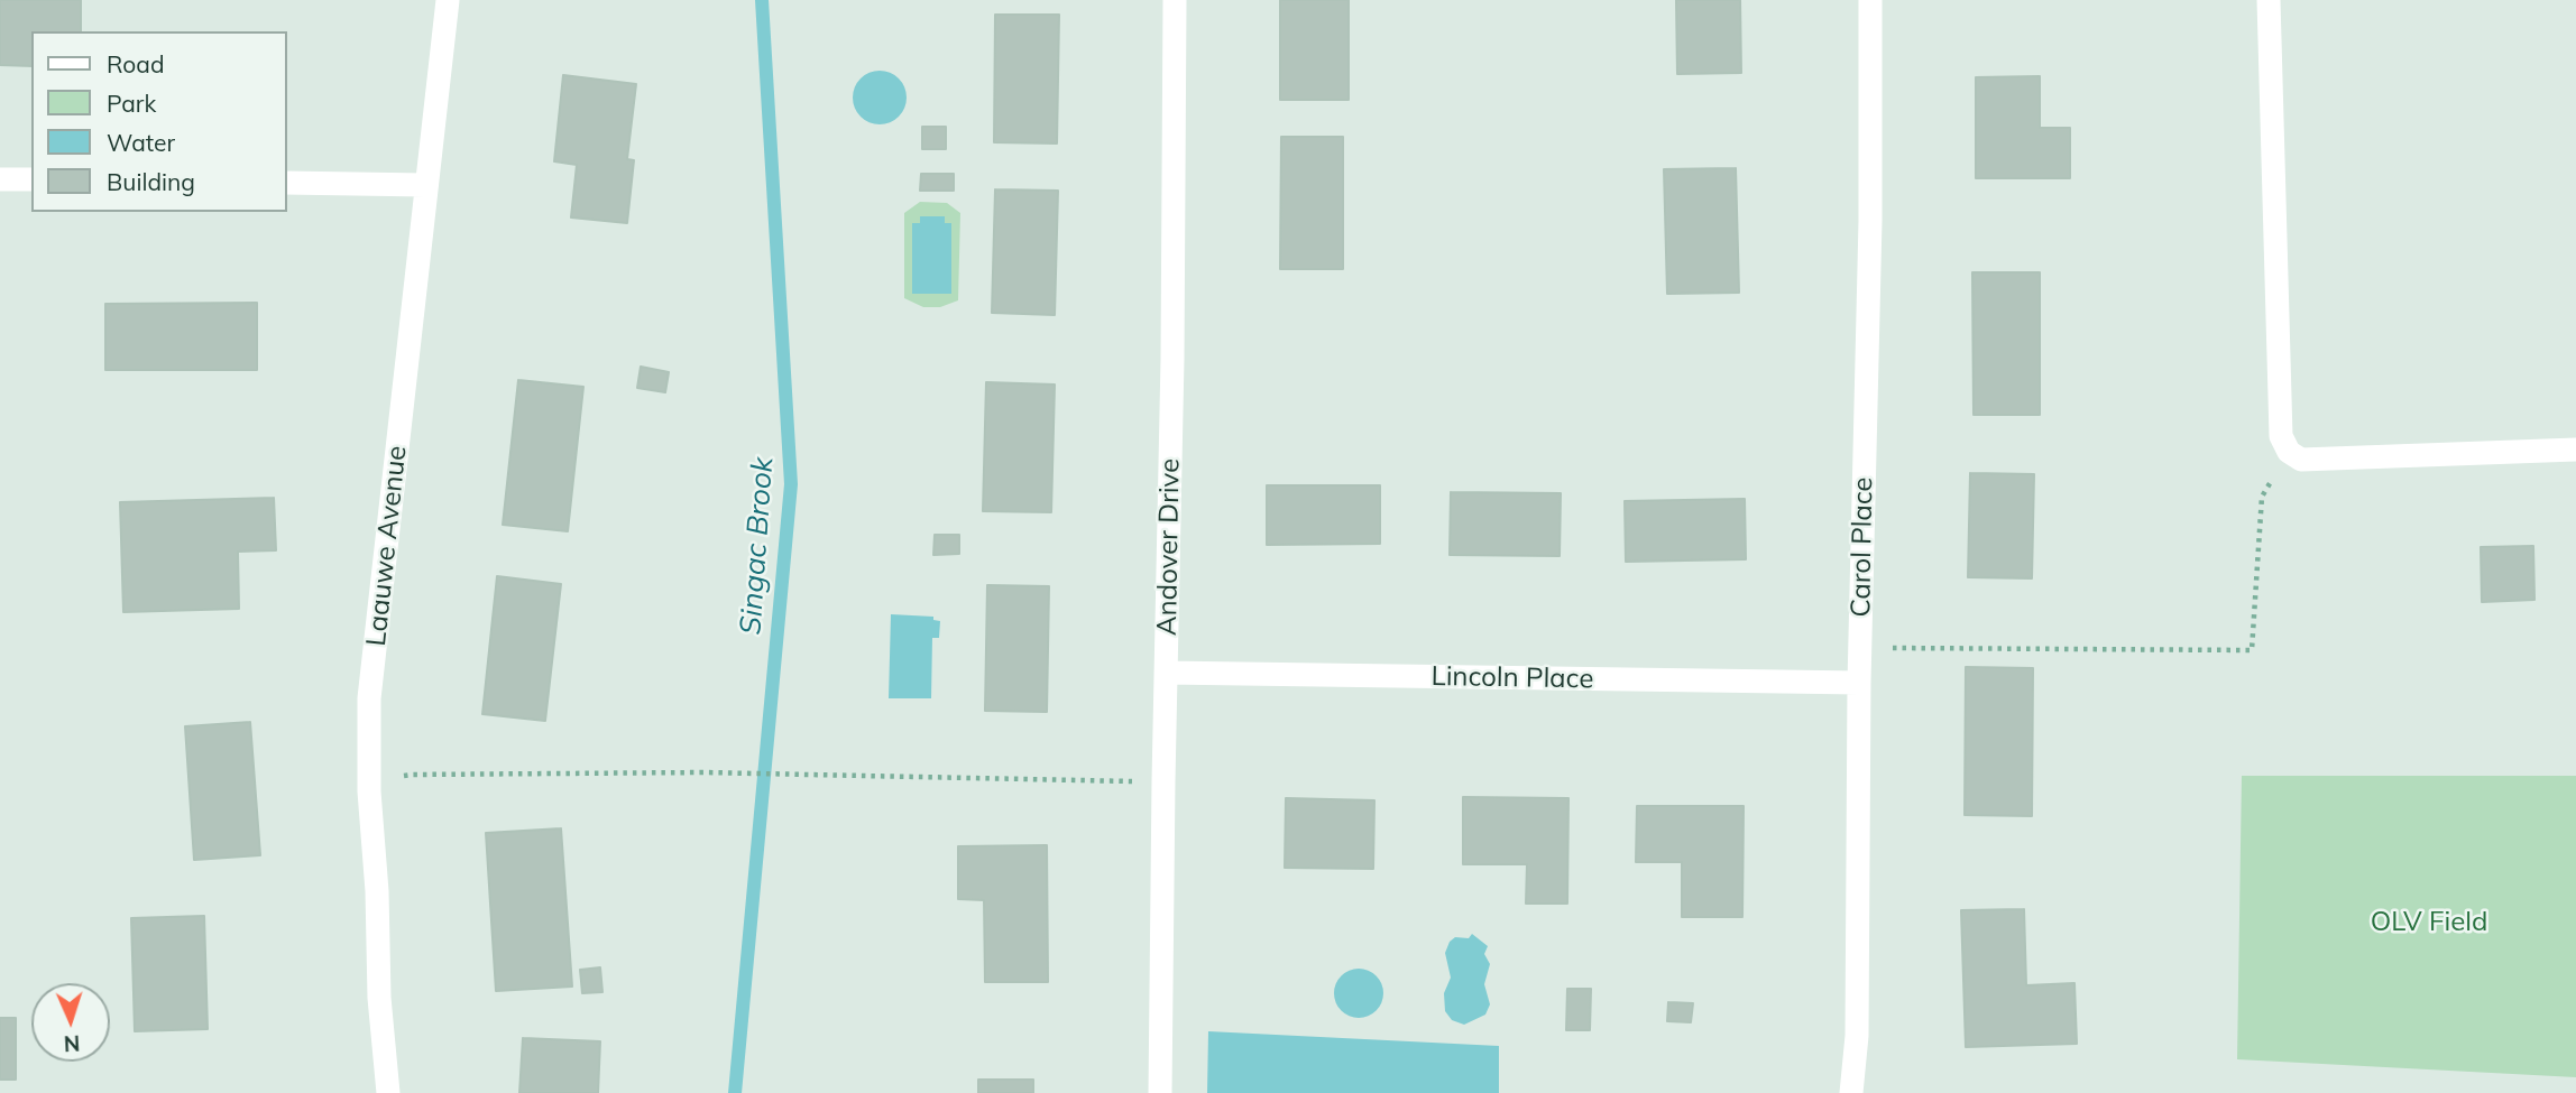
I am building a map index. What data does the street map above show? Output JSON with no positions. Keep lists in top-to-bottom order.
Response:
{
  "streets": {
    "street": [
      "Laauwe Avenue",
      "Andover Drive",
      "Carol Place",
      "Lincoln Place"
    ]
  },
  "crossings": [
    ["Andover Drive", "Lincoln Place"],
    ["Carol Place", "Lincoln Place"]
  ],
  "water": ["Singac Brook"],
  "parks": ["OLV Field"],
  "legend": [
    "Road",
    "Park",
    "Water",
    "Building"
  ],
  "north": "bottom"
}
